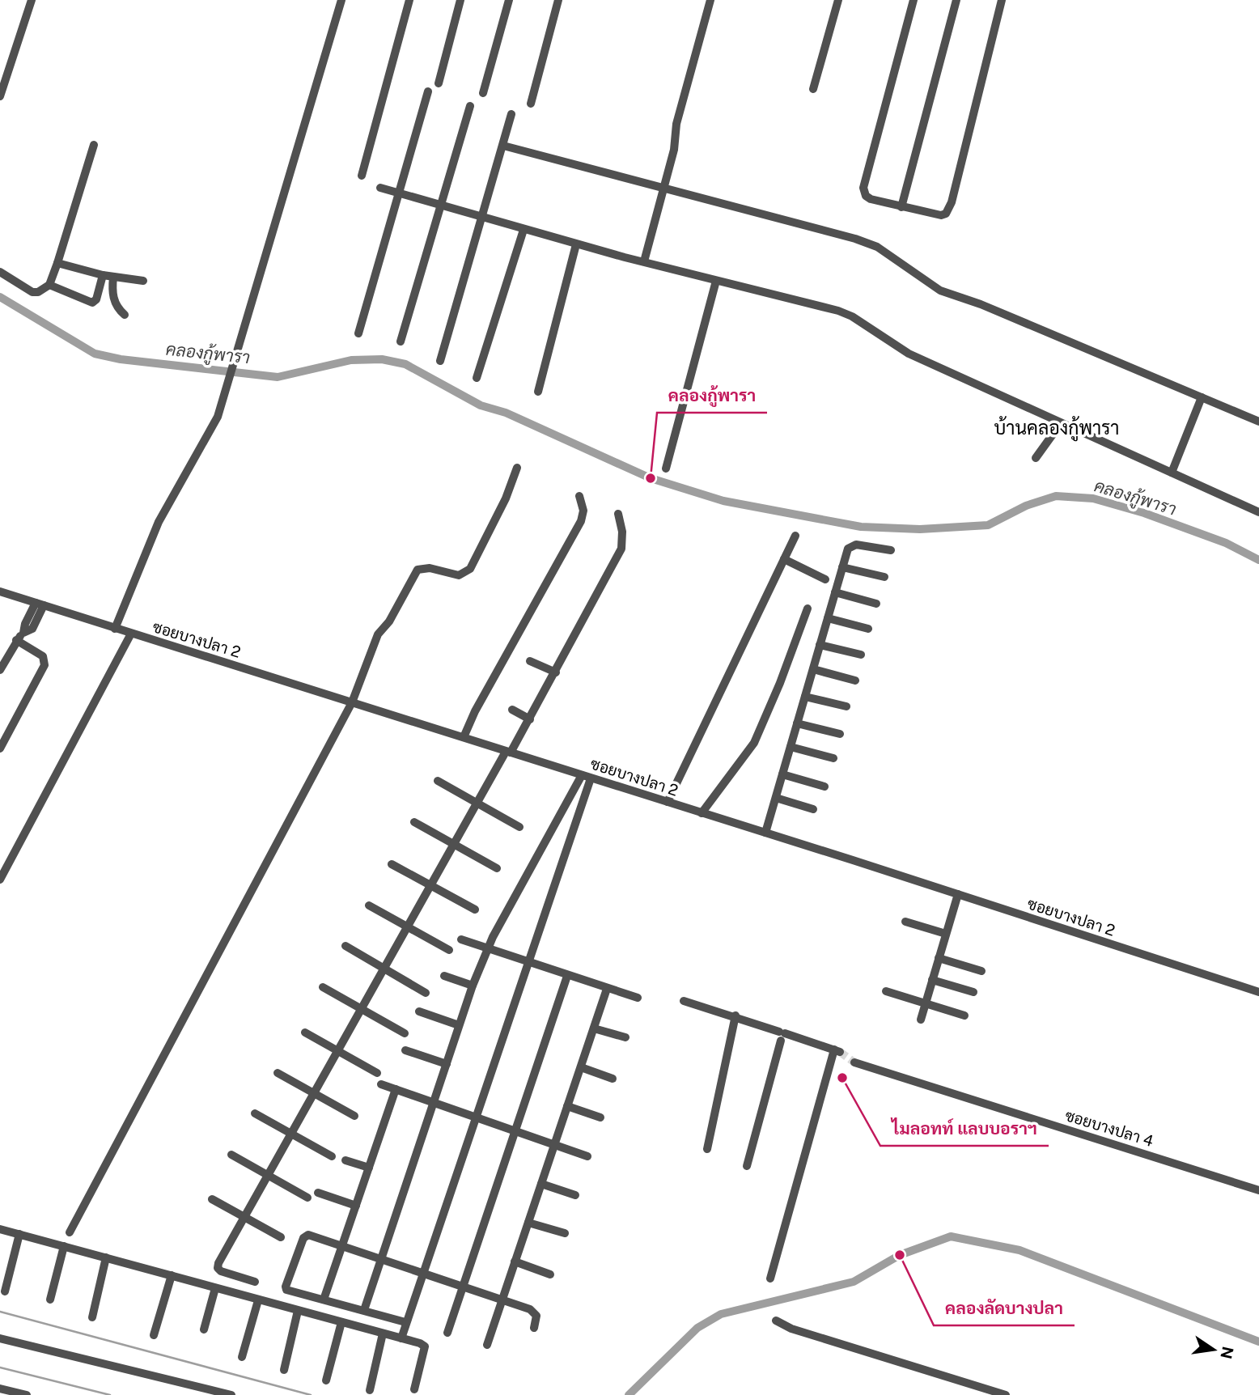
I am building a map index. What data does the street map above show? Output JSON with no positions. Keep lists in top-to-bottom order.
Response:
{
  "streets": {
    "street": ["ซอยบางปลา 2", "ซอยบางปลา 4"]
  },
  "districts": ["บ้านคลองกู้พารา"],
  "water": ["คลองกู้พารา"],
  "places": ["คลองกู้พารา", "ไมลอทท์ แลบบอราฯ", "คลองลัดบางปลา"],
  "north": "right"
}
